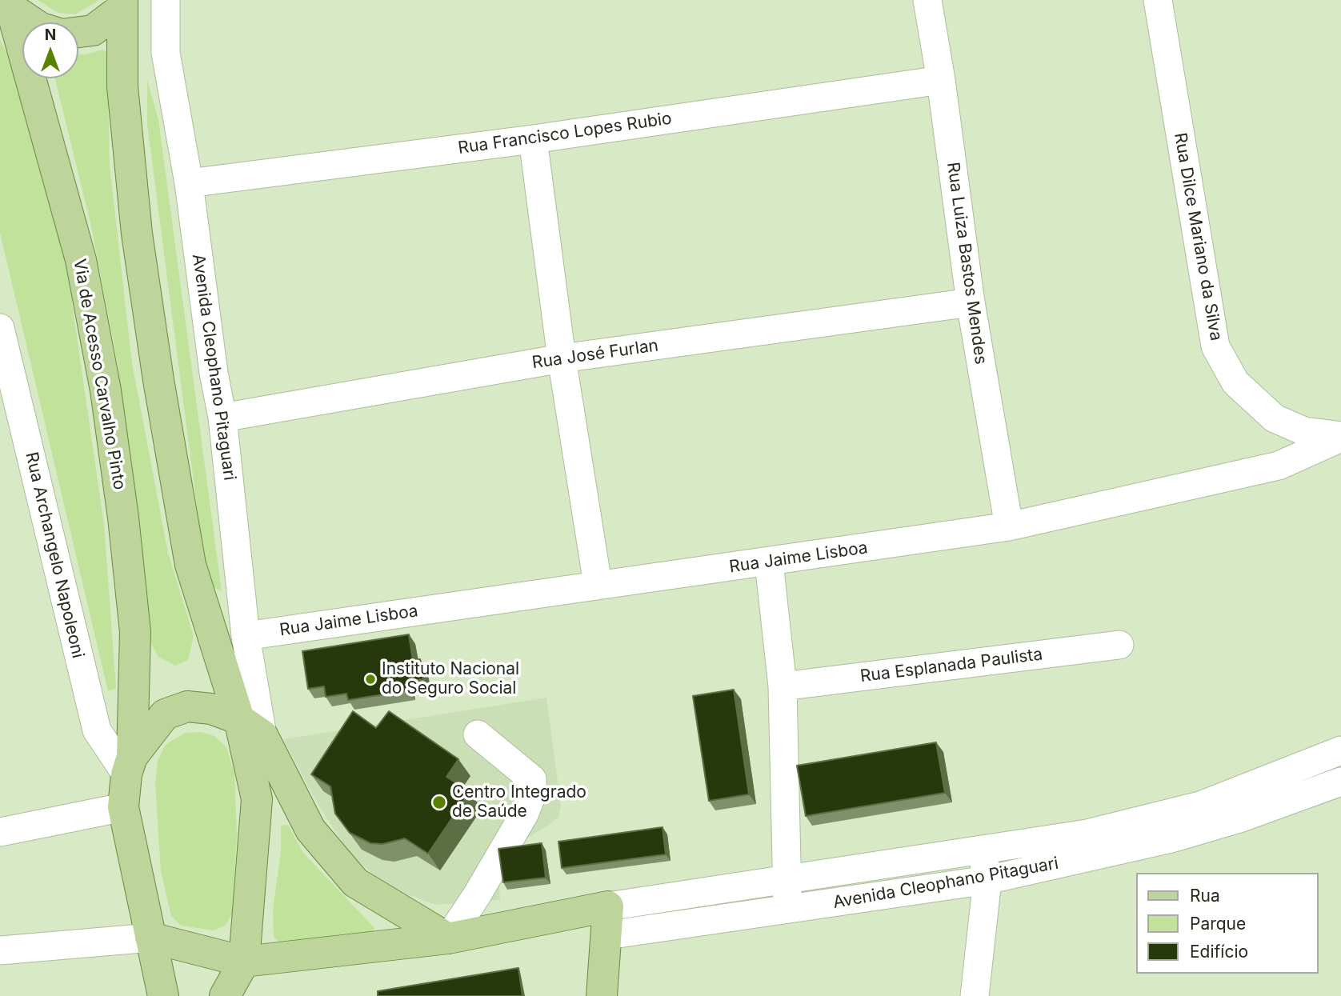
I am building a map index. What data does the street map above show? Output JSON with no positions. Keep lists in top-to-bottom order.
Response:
{
  "streets": {
    "main road": ["Avenida Cleophano Pitaguari", "Via de Acesso Carvalho Pinto"],
    "street": [
      "Rua Francisco Lopes Rubio",
      "Rua Dilce Mariano da Silva",
      "Rua Luiza Bastos Mendes",
      "Rua José Furlan",
      "Rua Archangelo Napoleoni",
      "Rua Jaime Lisboa",
      "Rua Esplanada Paulista"
    ]
  },
  "crossings": [
    ["Rua Francisco Lopes Rubio", "Rua Luiza Bastos Mendes"],
    ["Rua Francisco Lopes Rubio", "Avenida Cleophano Pitaguari"],
    ["Rua Dilce Mariano da Silva", "Rua Jaime Lisboa"],
    ["Rua Luiza Bastos Mendes", "Rua José Furlan"],
    ["Rua Luiza Bastos Mendes", "Rua Jaime Lisboa"],
    ["Rua José Furlan", "Avenida Cleophano Pitaguari"],
    ["Avenida Cleophano Pitaguari", "Rua Jaime Lisboa"],
    ["Via de Acesso Carvalho Pinto", "Rua Archangelo Napoleoni"]
  ],
  "places": ["Instituto Nacional do Seguro Social", "Centro Integrado de Saúde"],
  "legend": ["Rua", "Parque", "Edifício"],
  "north": "top"
}
